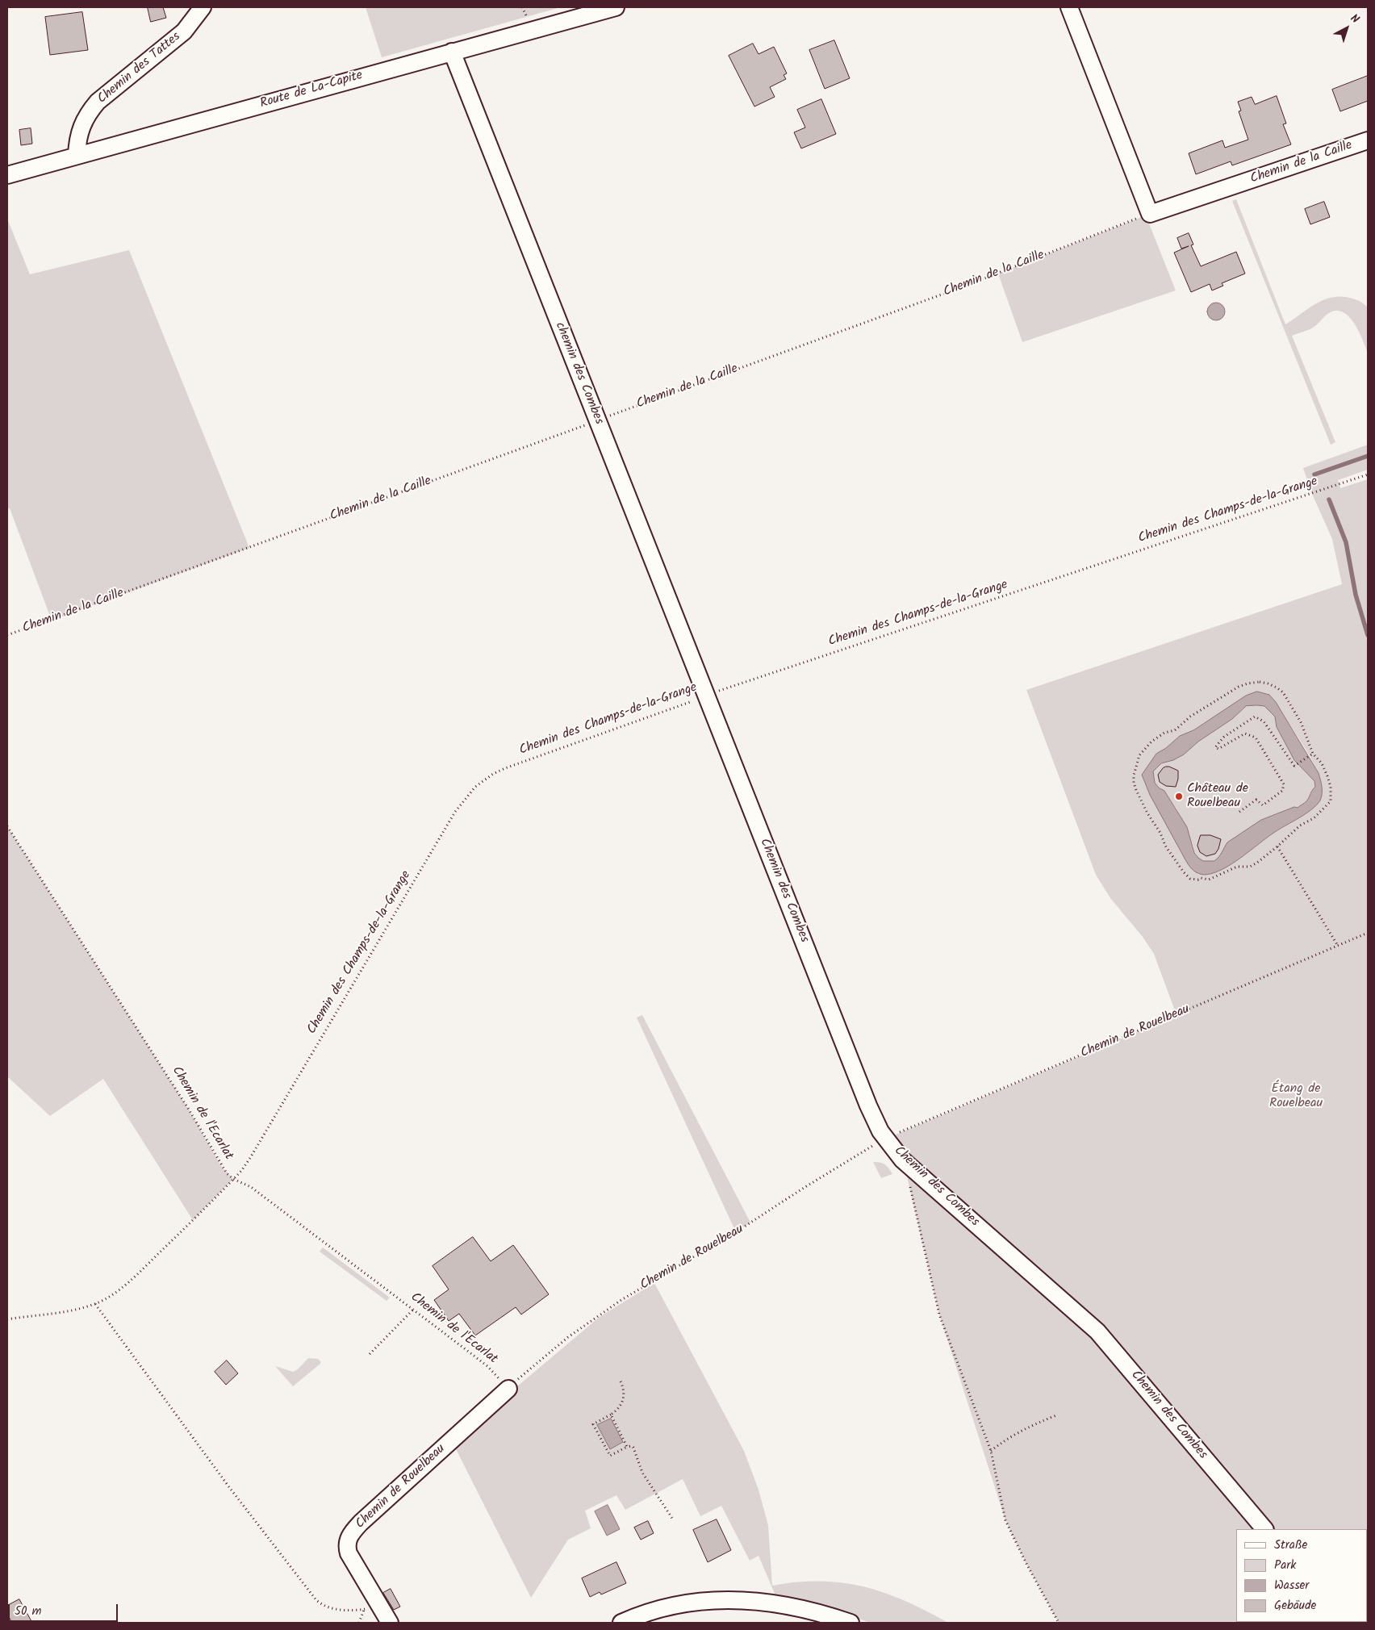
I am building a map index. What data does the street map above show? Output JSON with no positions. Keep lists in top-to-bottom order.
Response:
{
  "streets": {
    "street": [
      "Chemin des Tattes",
      "Route de La-Capite",
      "Chemin de la Caille",
      "chemin des Combes",
      "Chemin des Combes",
      "Chemin de Rouelbeau"
    ],
    "path": ["Chemin des Champs-de-la-Grange", "Chemin de l'Ecarlat"]
  },
  "crossings": [
    ["Chemin des Tattes", "Route de La-Capite"],
    ["Route de La-Capite", "chemin des Combes"],
    ["Chemin de la Caille", "chemin des Combes"],
    ["chemin des Combes", "Chemin des Champs-de-la-Grange"],
    ["chemin des Combes", "Chemin des Combes"],
    ["Chemin des Champs-de-la-Grange", "Chemin des Combes"],
    ["Chemin des Champs-de-la-Grange", "Chemin de l'Ecarlat"],
    ["Chemin de Rouelbeau", "Chemin de l'Ecarlat"]
  ],
  "parks": ["Étang de Rouelbeau"],
  "places": ["Château de Rouelbeau"],
  "legend": [
    "Straße",
    "Park",
    "Wasser",
    "Gebäude"
  ],
  "scale_bar": "50 m",
  "north": "top right"
}
